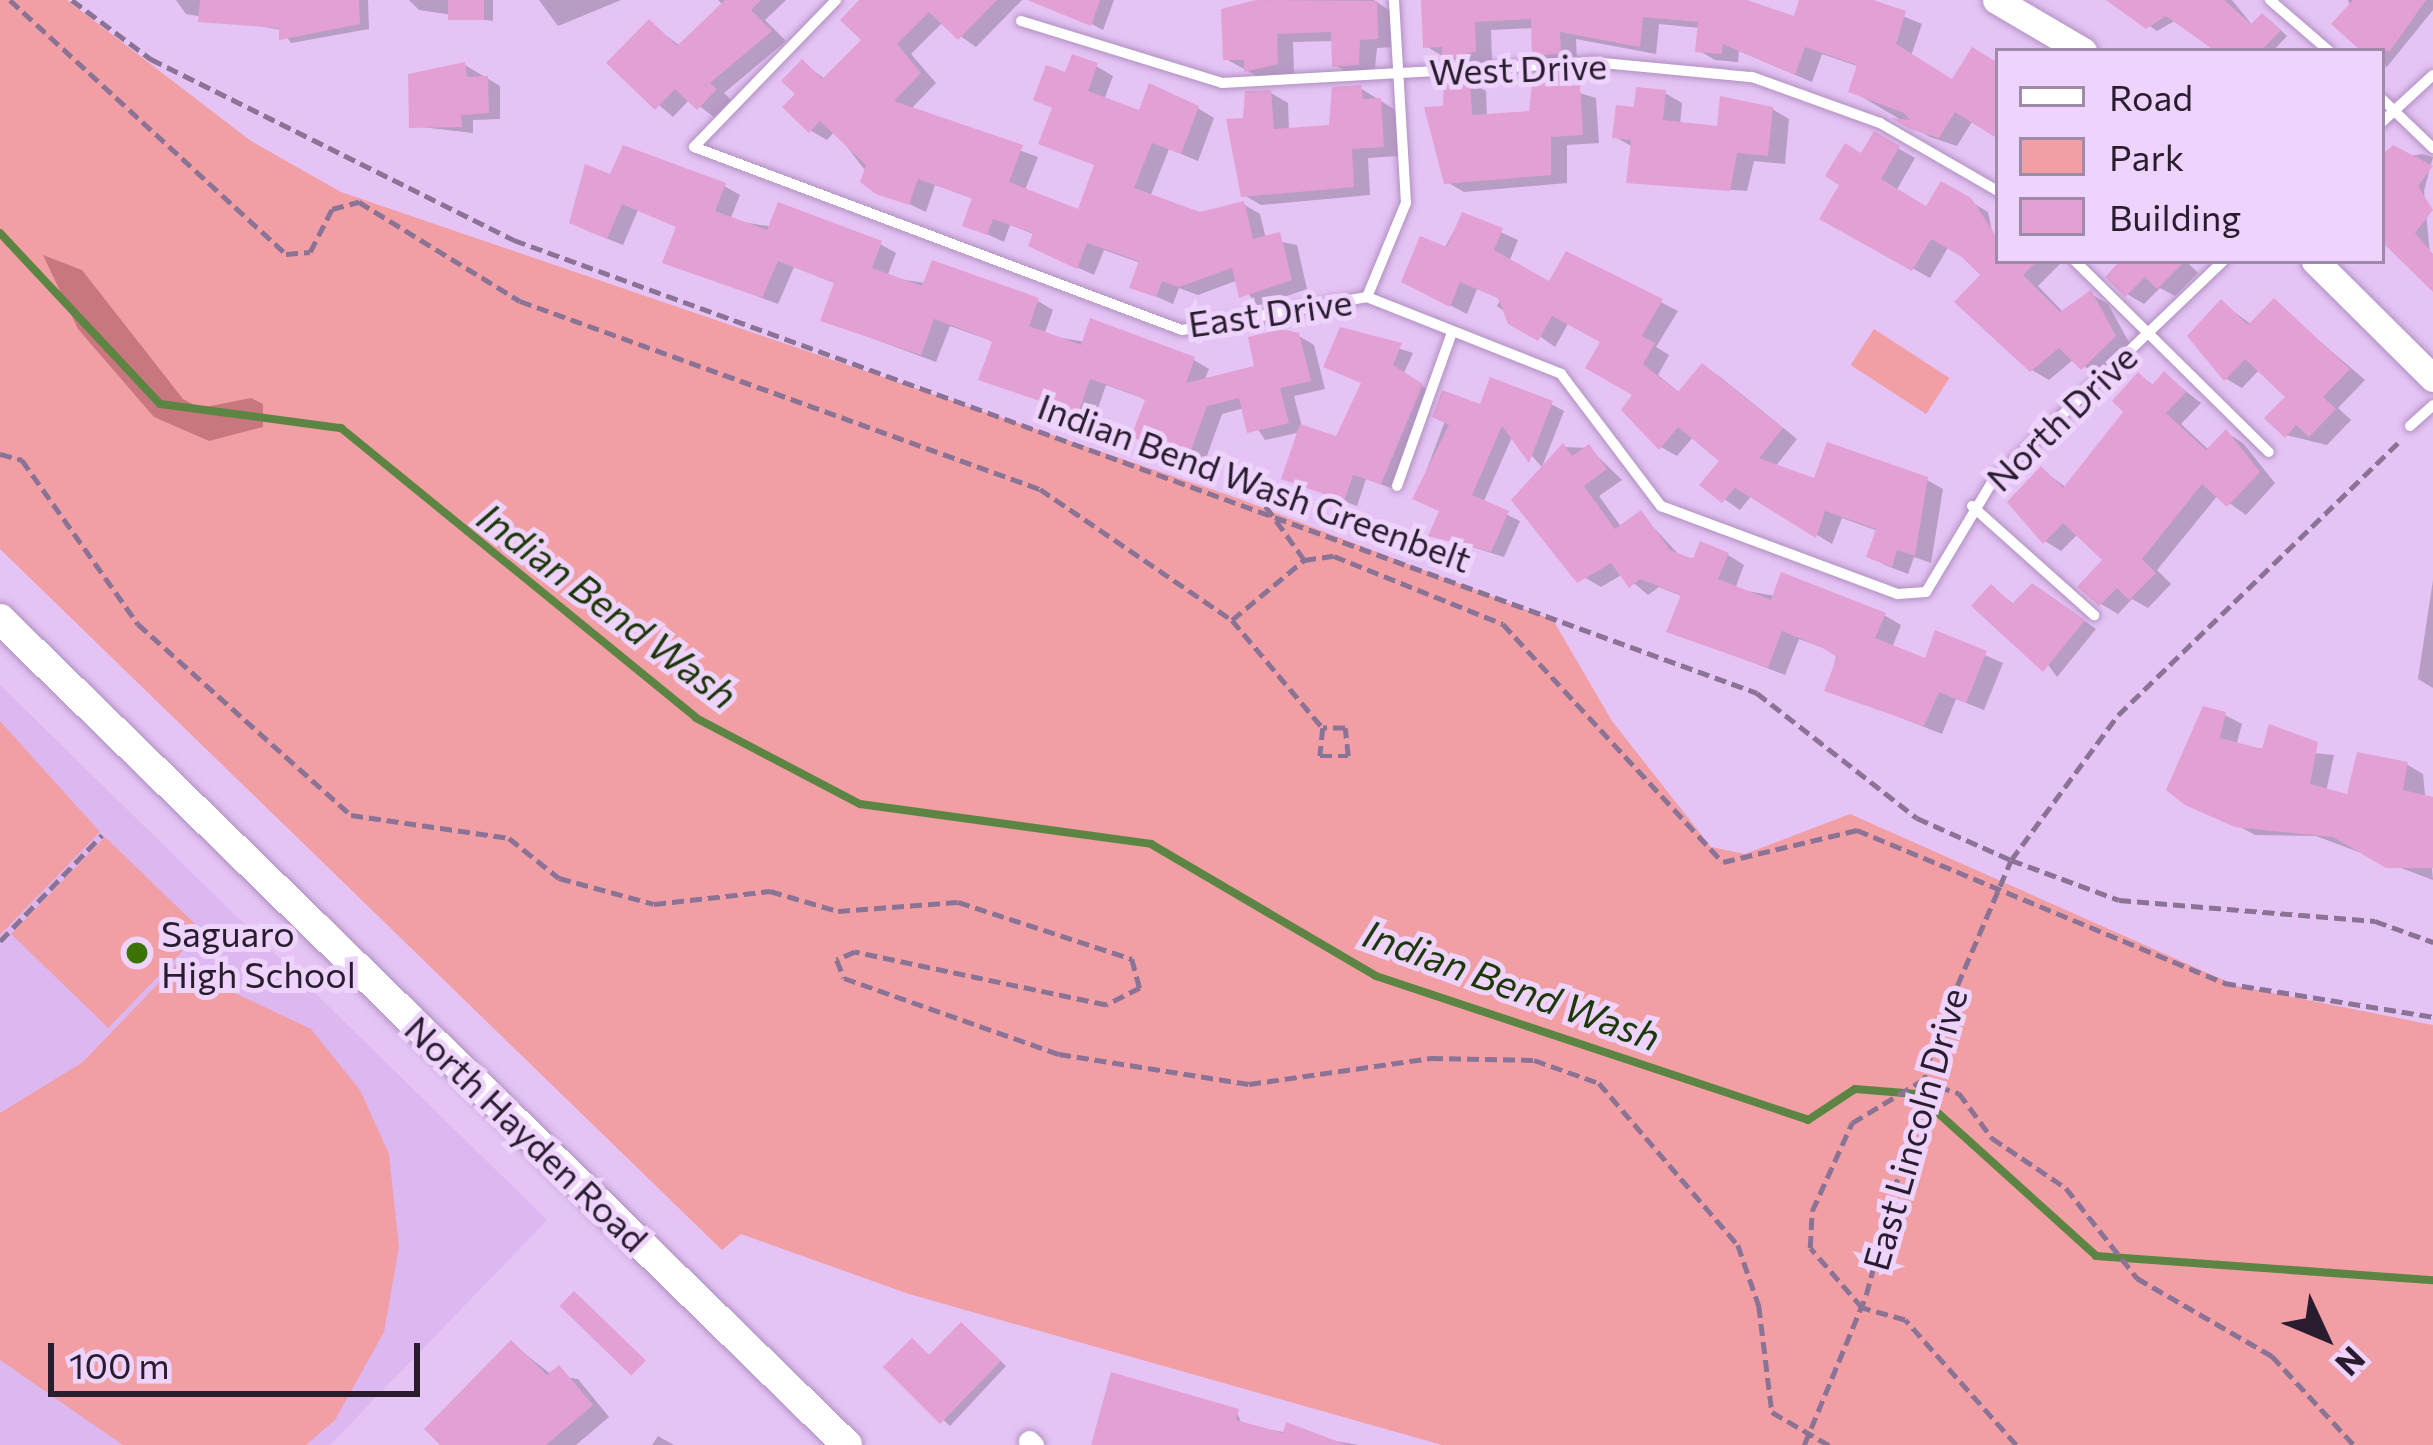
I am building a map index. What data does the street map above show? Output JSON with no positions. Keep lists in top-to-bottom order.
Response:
{
  "streets": {
    "main road": ["North Hayden Road"],
    "lane": ["West Drive", "East Drive", "North Drive"],
    "path": ["Indian Bend Wash Greenbelt", "East Lincoln Drive"]
  },
  "crossings": [
    ["East Drive", "North Drive"],
    ["Indian Bend Wash Greenbelt", "East Lincoln Drive"]
  ],
  "water": ["Indian Bend Wash"],
  "places": ["Saguaro High School"],
  "legend": ["Road", "Park", "Building"],
  "scale_bar": "100 m",
  "north": "bottom right"
}
